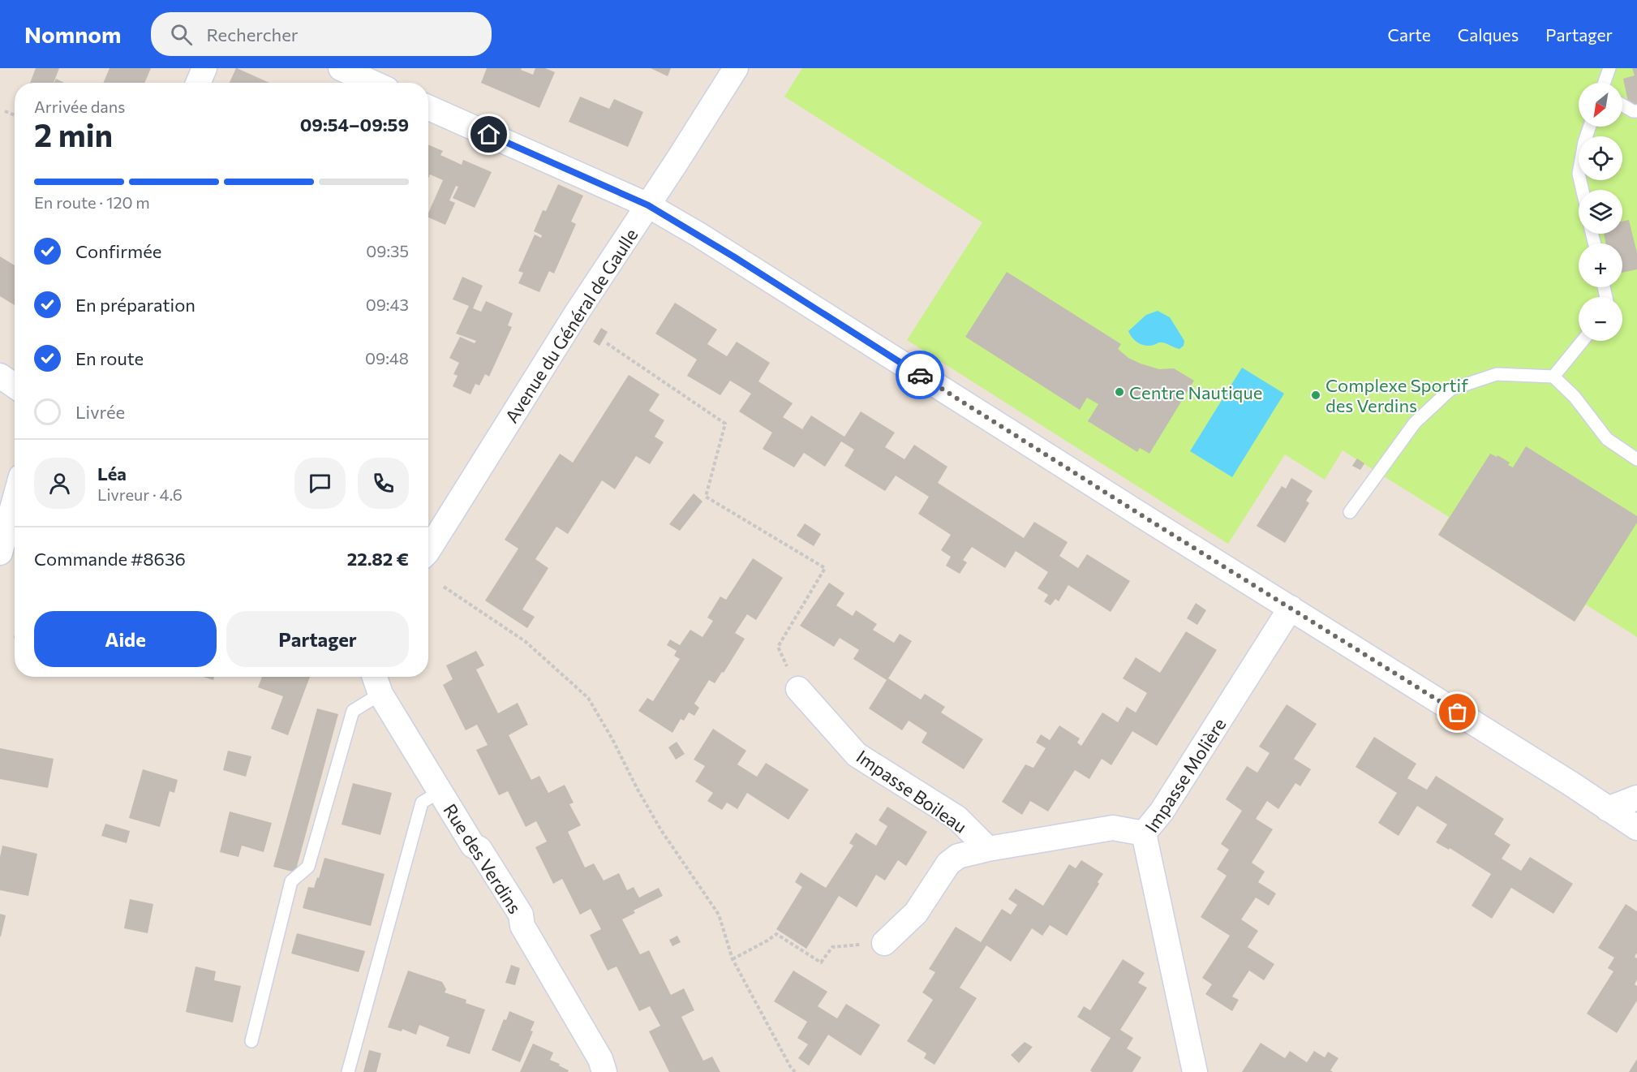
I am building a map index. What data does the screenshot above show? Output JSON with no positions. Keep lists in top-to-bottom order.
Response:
{
  "streets": {
    "street": [
      "Avenue du Général de Gaulle",
      "Impasse Molière",
      "Impasse Boileau",
      "Rue des Verdins"
    ]
  },
  "crossings": [
    ["Impasse Molière", "Impasse Boileau"]
  ],
  "places": ["Centre Nautique", "Complexe Sportif des Verdins"],
  "north": "bottom left",
  "page": {
    "header": "Nomnom",
    "search": "Rechercher",
    "nav": ["Carte", "Calques", "Partager"],
    "map_buttons": ["+", "−"],
    "heading": ["2 min", "Arrivée dans", "09:54–09:59"],
    "panel": [
      "Léa",
      "Livreur · 4.6",
      "Commande #8636",
      "22.82 €"
    ],
    "bar": "En route · 120 m",
    "list": [
      ["Confirmée", "09:35"],
      ["En préparation", "09:43"],
      ["En route", "09:48"],
      "Livrée"
    ],
    "buttons": ["Aide", "Partager"]
  }
}
